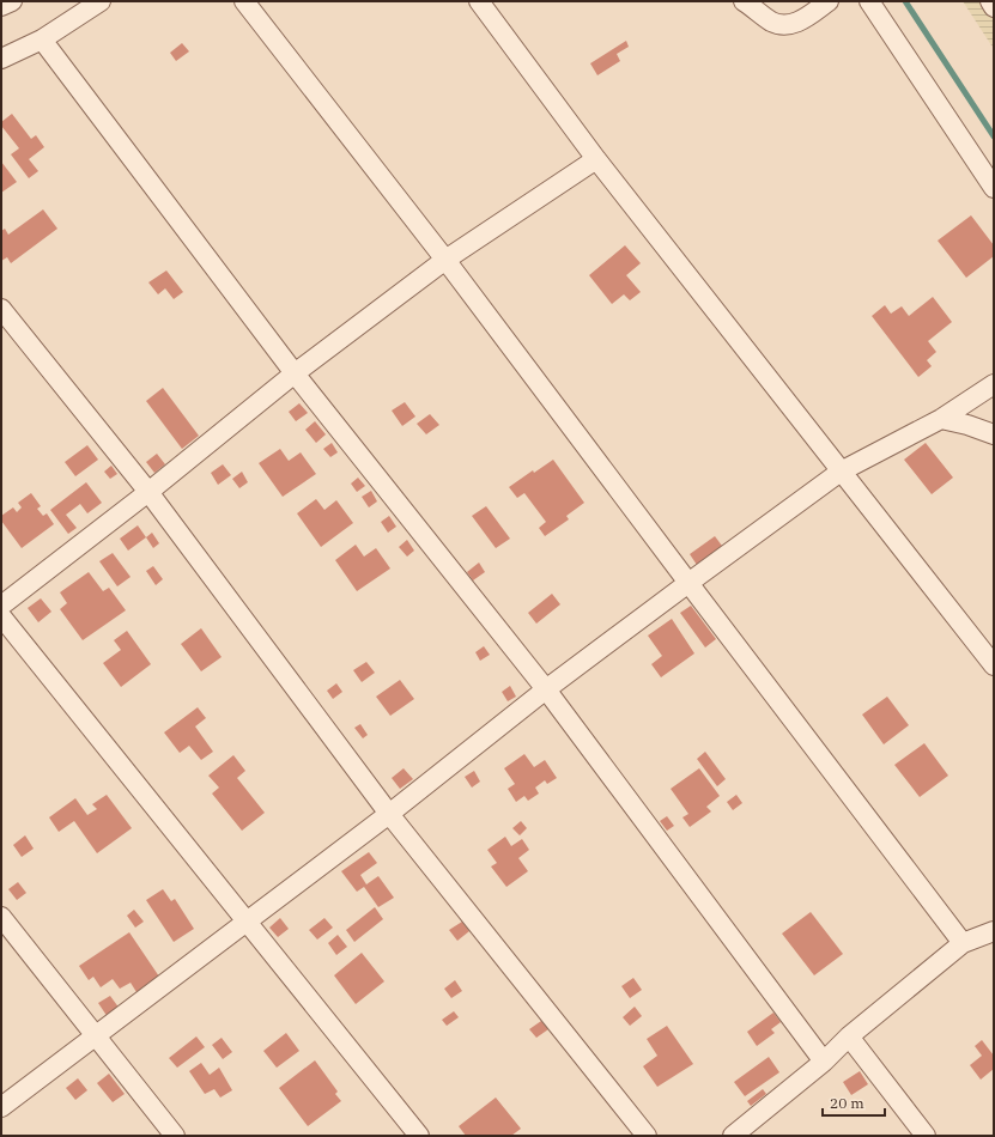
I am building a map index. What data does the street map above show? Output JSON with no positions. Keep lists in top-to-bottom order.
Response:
{
  "scale_bar": "20 m"
}
